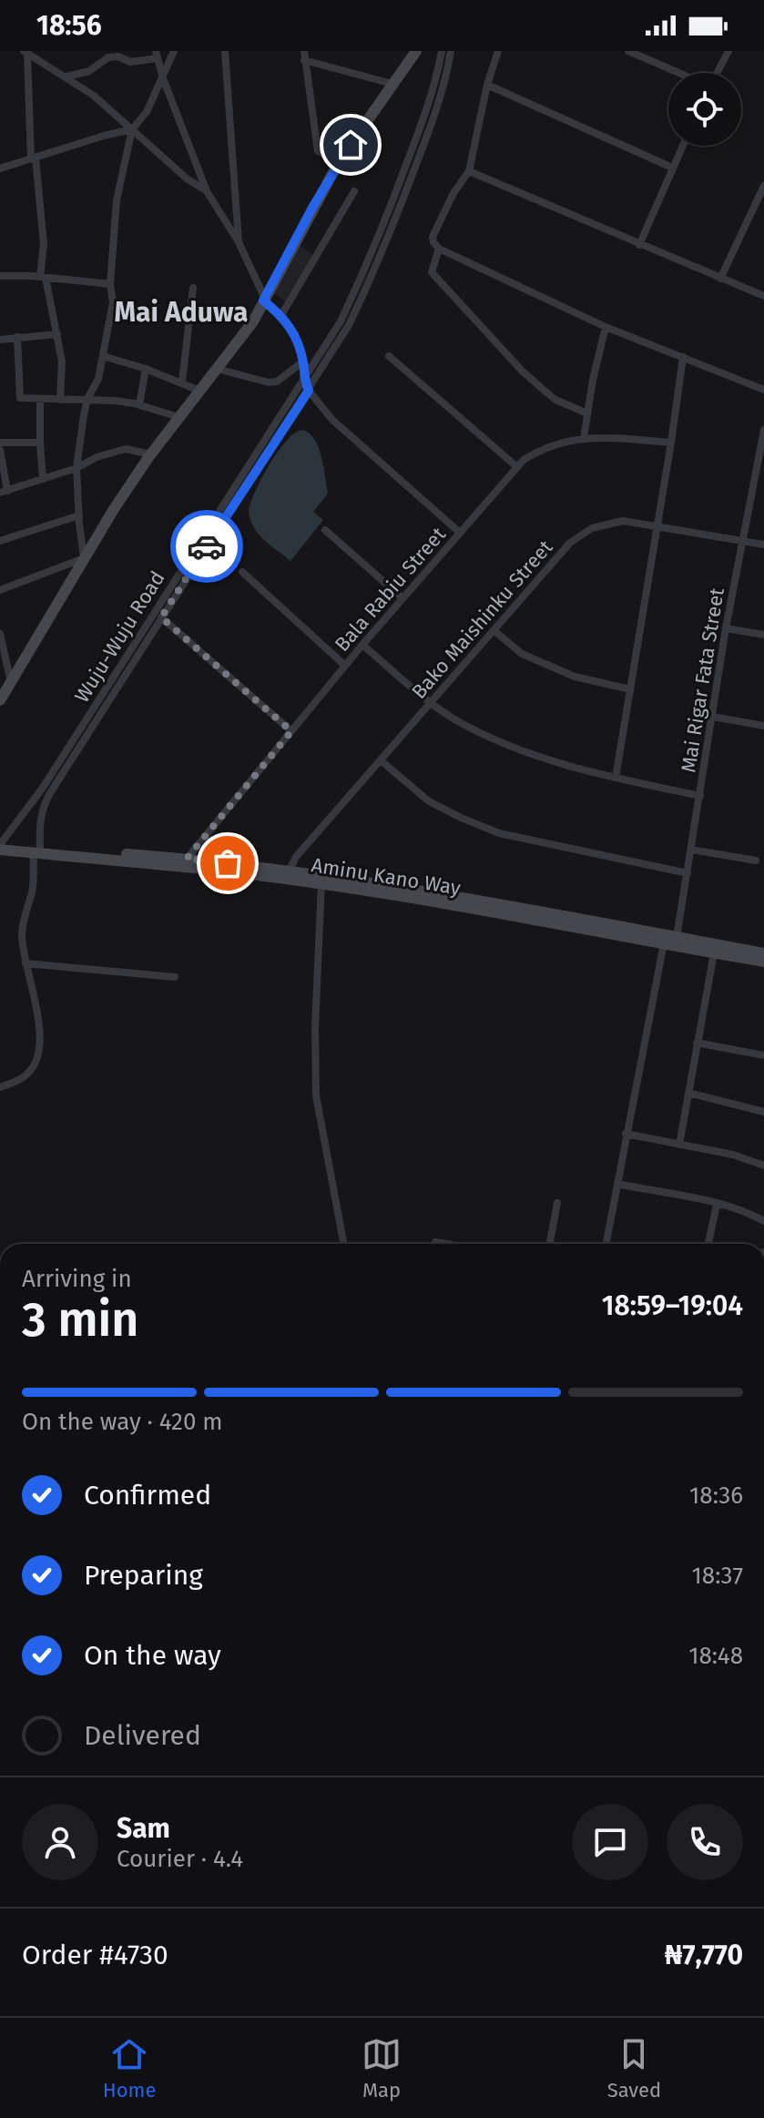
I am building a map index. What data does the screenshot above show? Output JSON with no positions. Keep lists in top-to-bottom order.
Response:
{
  "streets": {
    "main road": ["Aminu Kano Way"],
    "street": [
      "Bala Rabiu Street",
      "Bako Maishinku Street",
      "Wuju-Wuju Road",
      "Mai Rigar Fata Street"
    ]
  },
  "crossings": [
    ["Bala Rabiu Street", "Aminu Kano Way"],
    ["Bako Maishinku Street", "Mai Rigar Fata Street"],
    ["Bako Maishinku Street", "Aminu Kano Way"],
    ["Wuju-Wuju Road", "Aminu Kano Way"],
    ["Mai Rigar Fata Street", "Aminu Kano Way"]
  ],
  "districts": ["Mai Aduwa"],
  "page": {
    "status": "18:56",
    "heading": ["3 min", "Arriving in", "18:59–19:04"],
    "panel": [
      "Sam",
      "Courier · 4.4",
      "Order #4730",
      "₦7,770"
    ],
    "bar": "On the way · 420 m",
    "list": [
      ["Confirmed", "18:36"],
      ["Preparing", "18:37"],
      ["On the way", "18:48"],
      "Delivered"
    ],
    "tabs": ["Home", "Map", "Saved"]
  }
}
